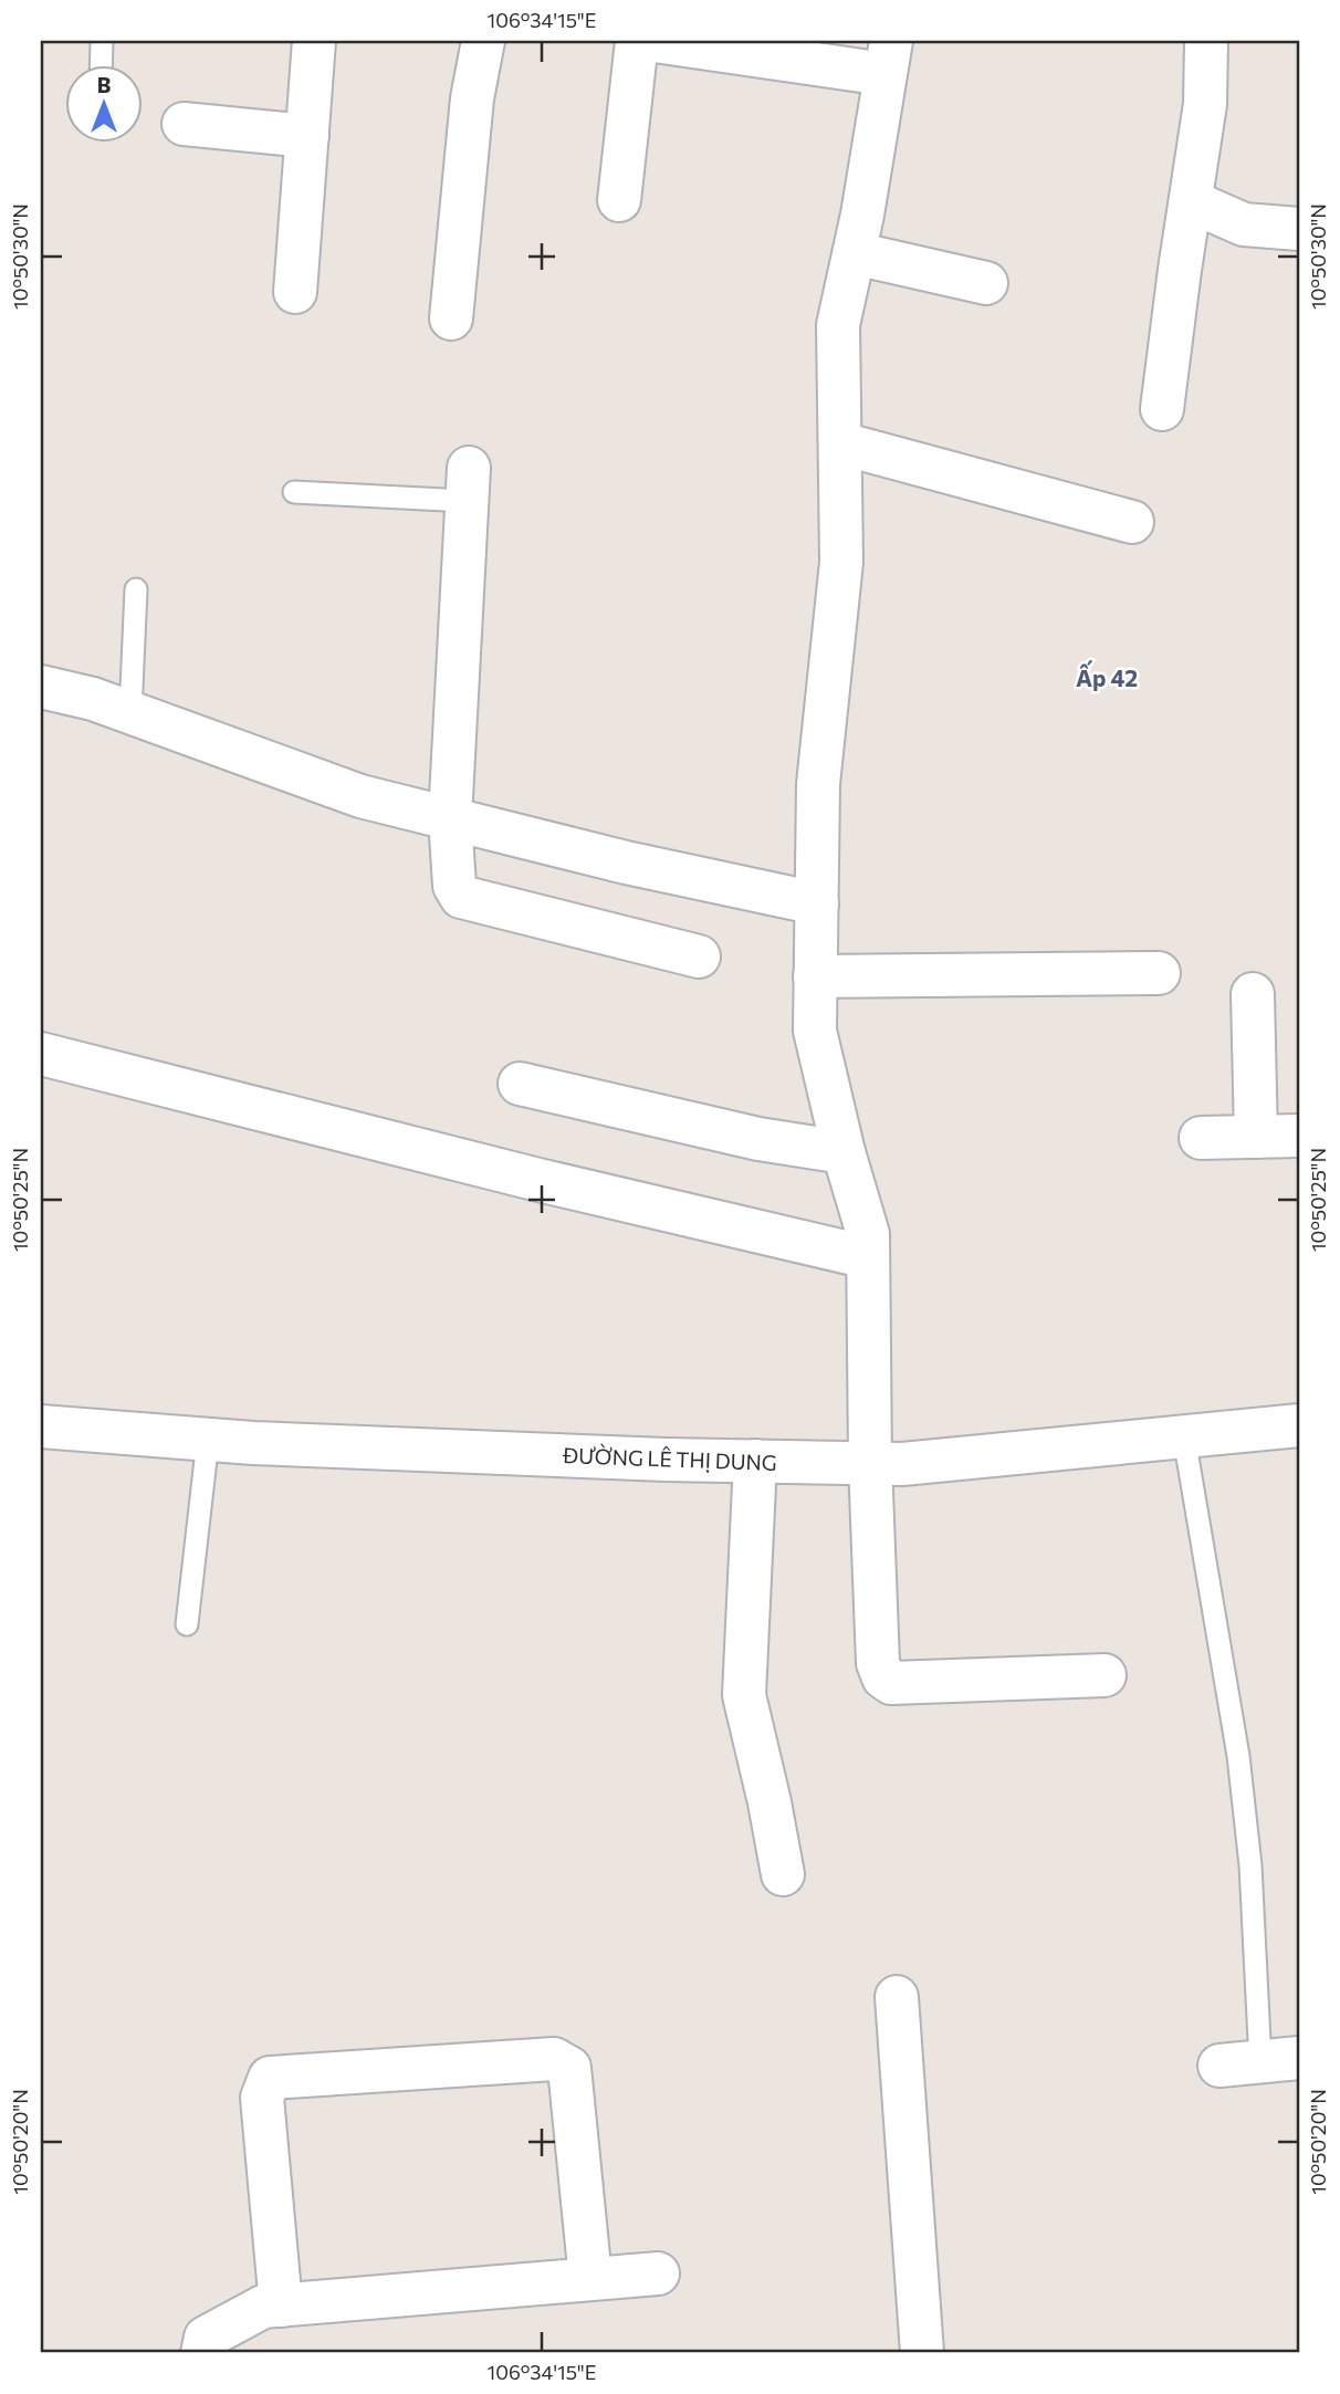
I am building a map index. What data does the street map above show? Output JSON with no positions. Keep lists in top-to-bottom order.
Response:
{
  "streets": {
    "street": ["ĐƯỜNG LÊ THỊ DUNG"]
  },
  "districts": ["Ấp 42"],
  "north": "top",
  "coordinates": [
    "106°34'15\"E",
    "10°50'30\"N",
    "10°50'25\"N",
    "10°50'20\"N"
  ]
}
